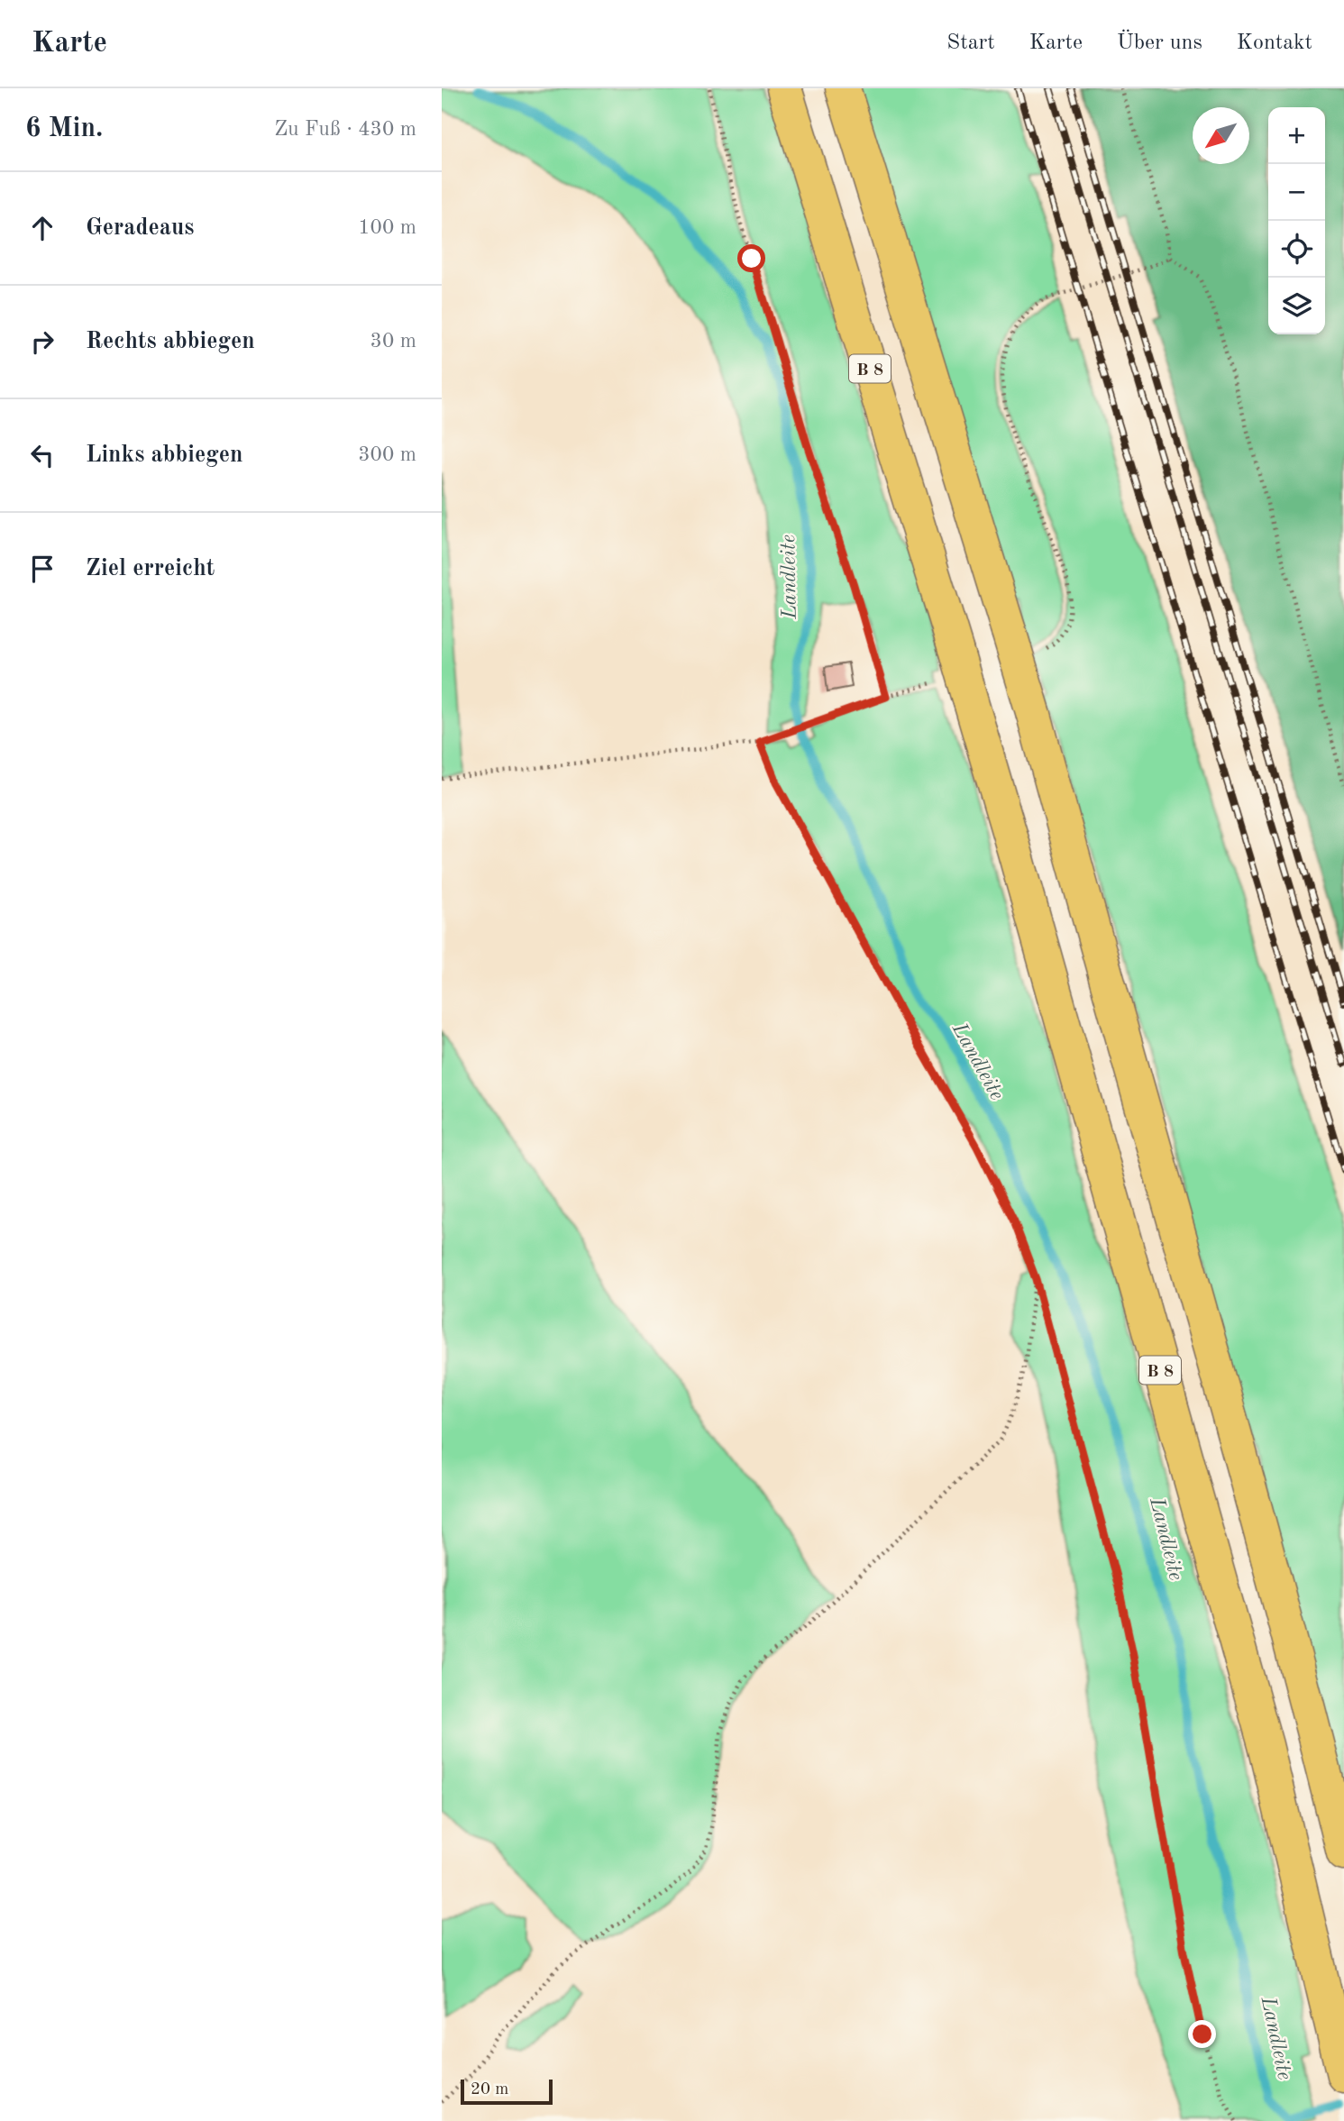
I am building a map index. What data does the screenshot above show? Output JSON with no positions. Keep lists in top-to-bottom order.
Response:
{
  "streets": {
    "highway": ["B 8"]
  },
  "water": ["Landleite"],
  "scale_bar": "20 m",
  "north": "bottom left",
  "page": {
    "header": "Karte",
    "nav": [
      "Start",
      "Karte",
      "Über uns",
      "Kontakt"
    ],
    "heading": ["6 Min.", "Zu Fuß · 430 m"],
    "map_buttons": ["+", "−"],
    "list": [
      ["Geradeaus", "100 m"],
      ["Rechts abbiegen", "30 m"],
      ["Links abbiegen", "300 m"],
      "Ziel erreicht"
    ],
    "scale": "20 m"
  }
}
